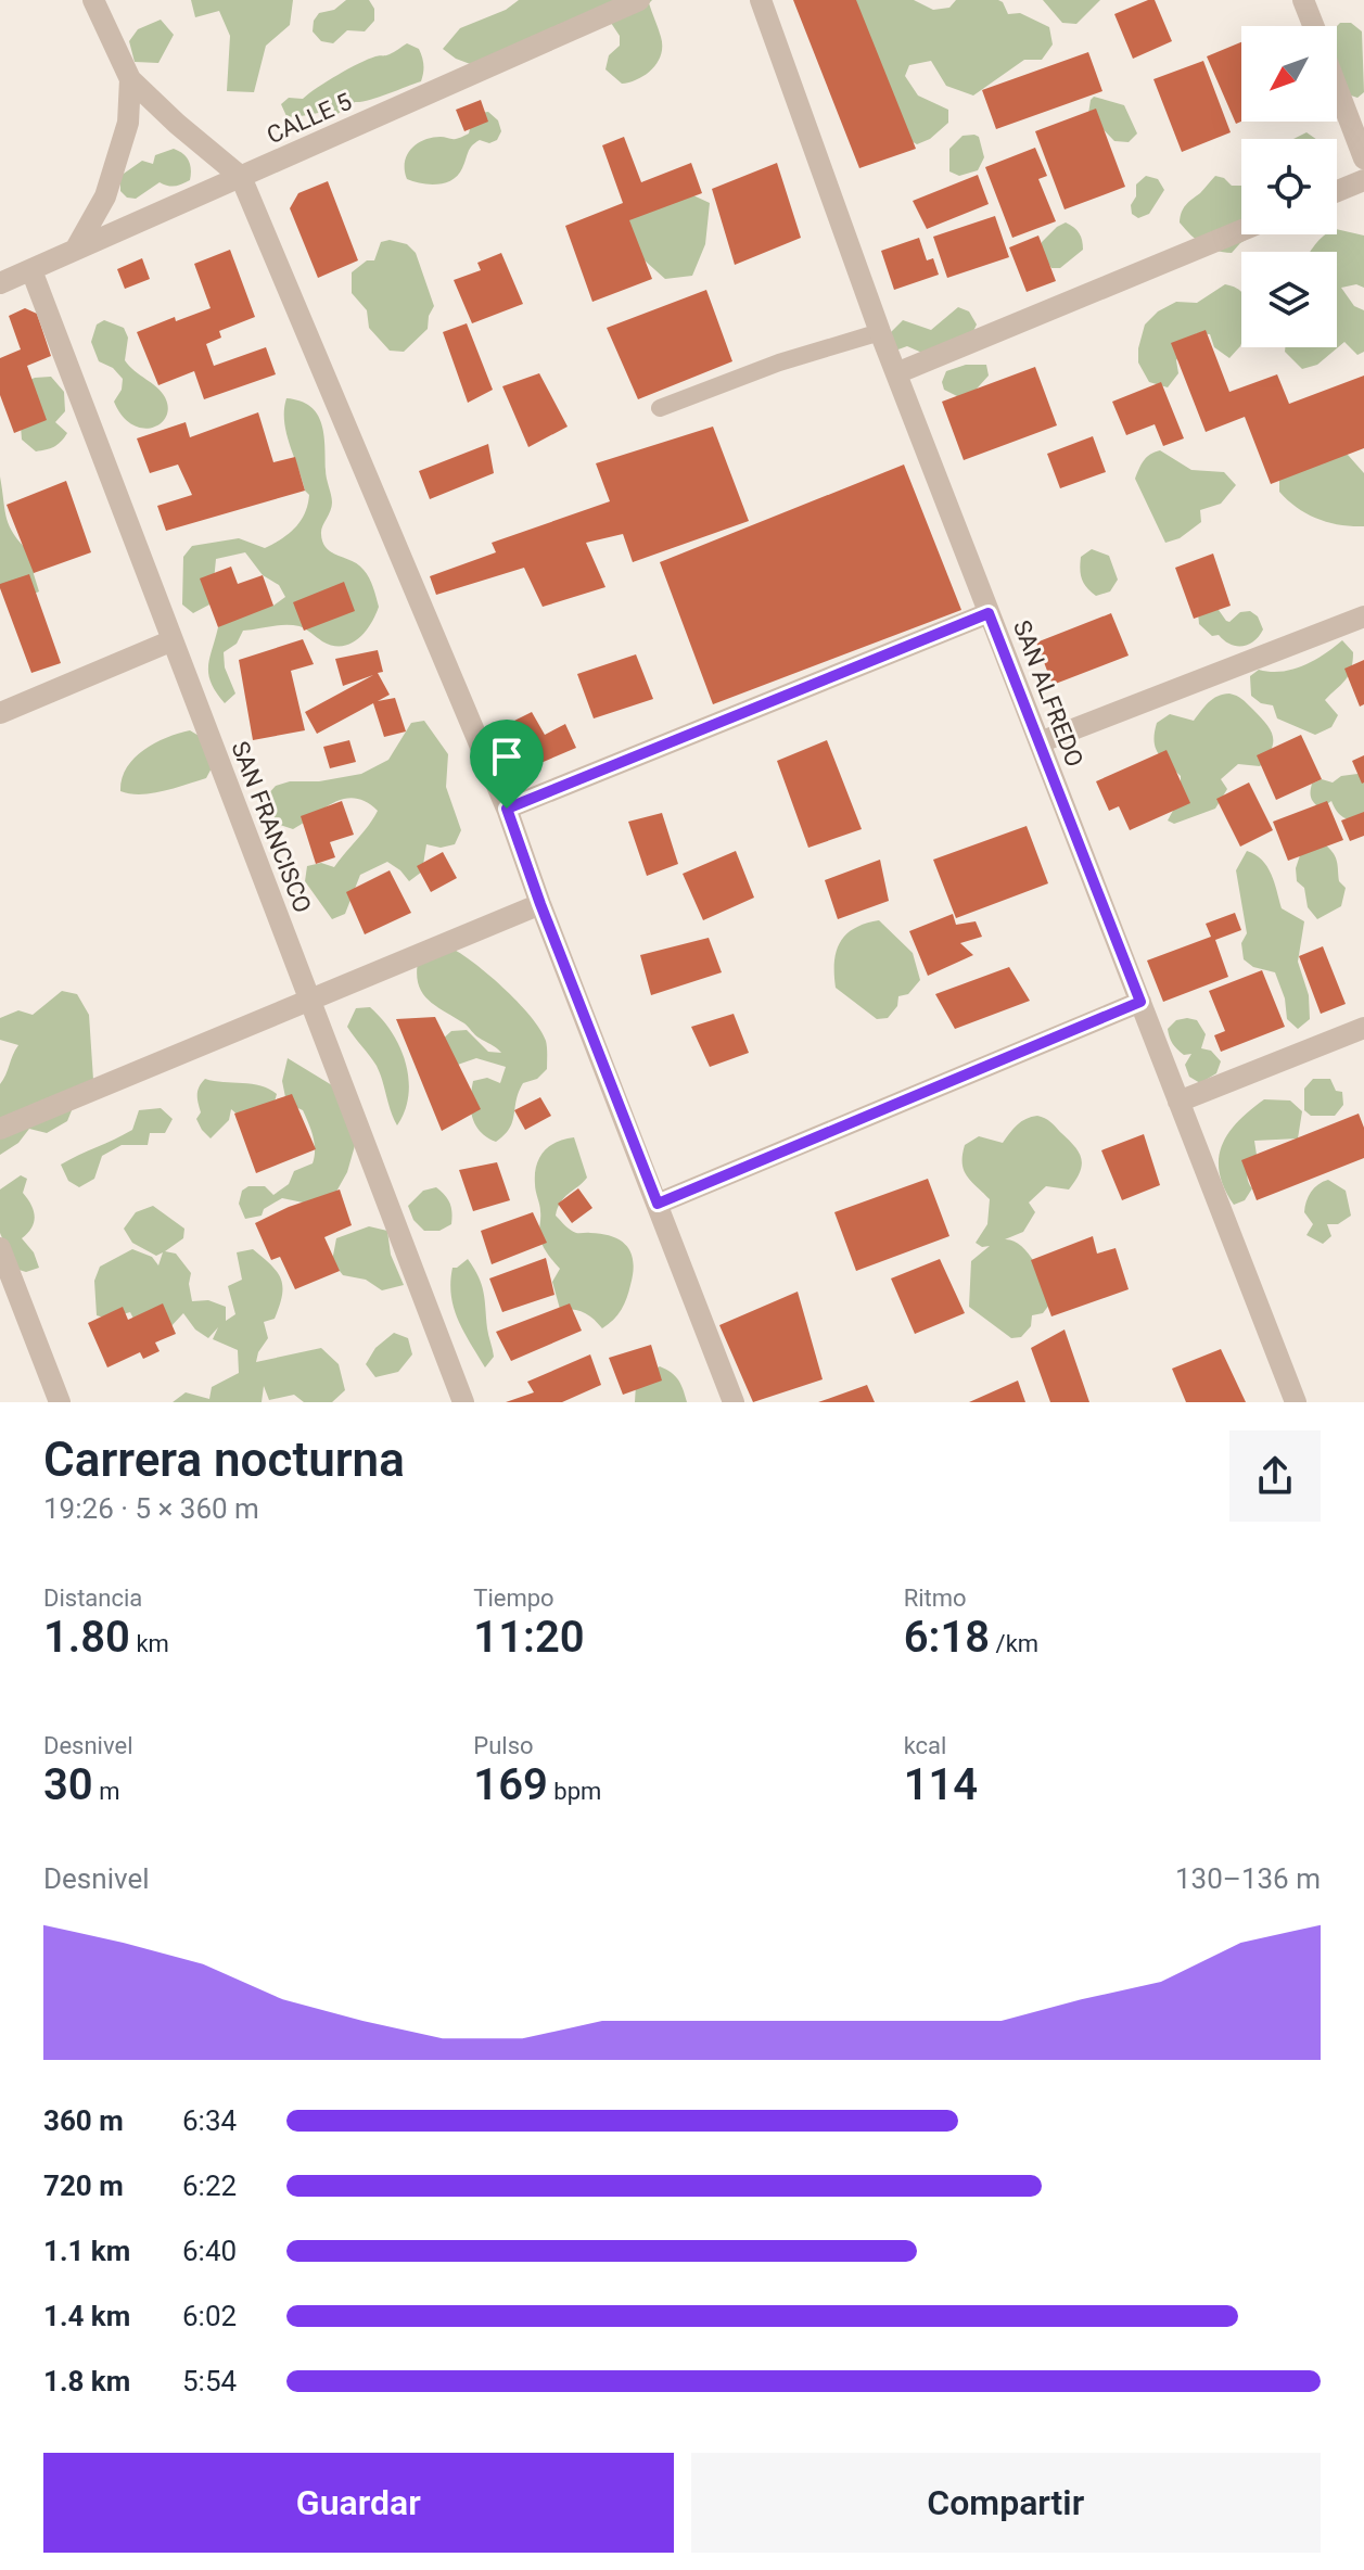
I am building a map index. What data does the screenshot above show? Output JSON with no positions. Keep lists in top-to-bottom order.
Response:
{
  "streets": {
    "street": ["CALLE 5", "SAN ALFREDO", "SAN FRANCISCO"]
  },
  "crossings": [
    ["CALLE 5", "SAN FRANCISCO"]
  ],
  "north": "bottom left",
  "page": {
    "heading": ["Carrera nocturna", "19:26 · 5 × 360 m"],
    "stats": [
      ["Distancia", "1.80 km"],
      ["Tiempo", "11:20"],
      ["Ritmo", "6:18 /km"],
      ["Desnivel", "30 m"],
      ["Pulso", "169 bpm"],
      ["kcal", "114"]
    ],
    "chart": ["Desnivel", "130–136 m"],
    "list": [
      {
        "name": "360 m",
        "note": "6:34"
      },
      {
        "name": "720 m",
        "note": "6:22"
      },
      {
        "name": "1.1 km",
        "note": "6:40"
      },
      {
        "name": "1.4 km",
        "note": "6:02"
      },
      {
        "name": "1.8 km",
        "note": "5:54"
      }
    ],
    "buttons": ["Guardar", "Compartir"]
  }
}
